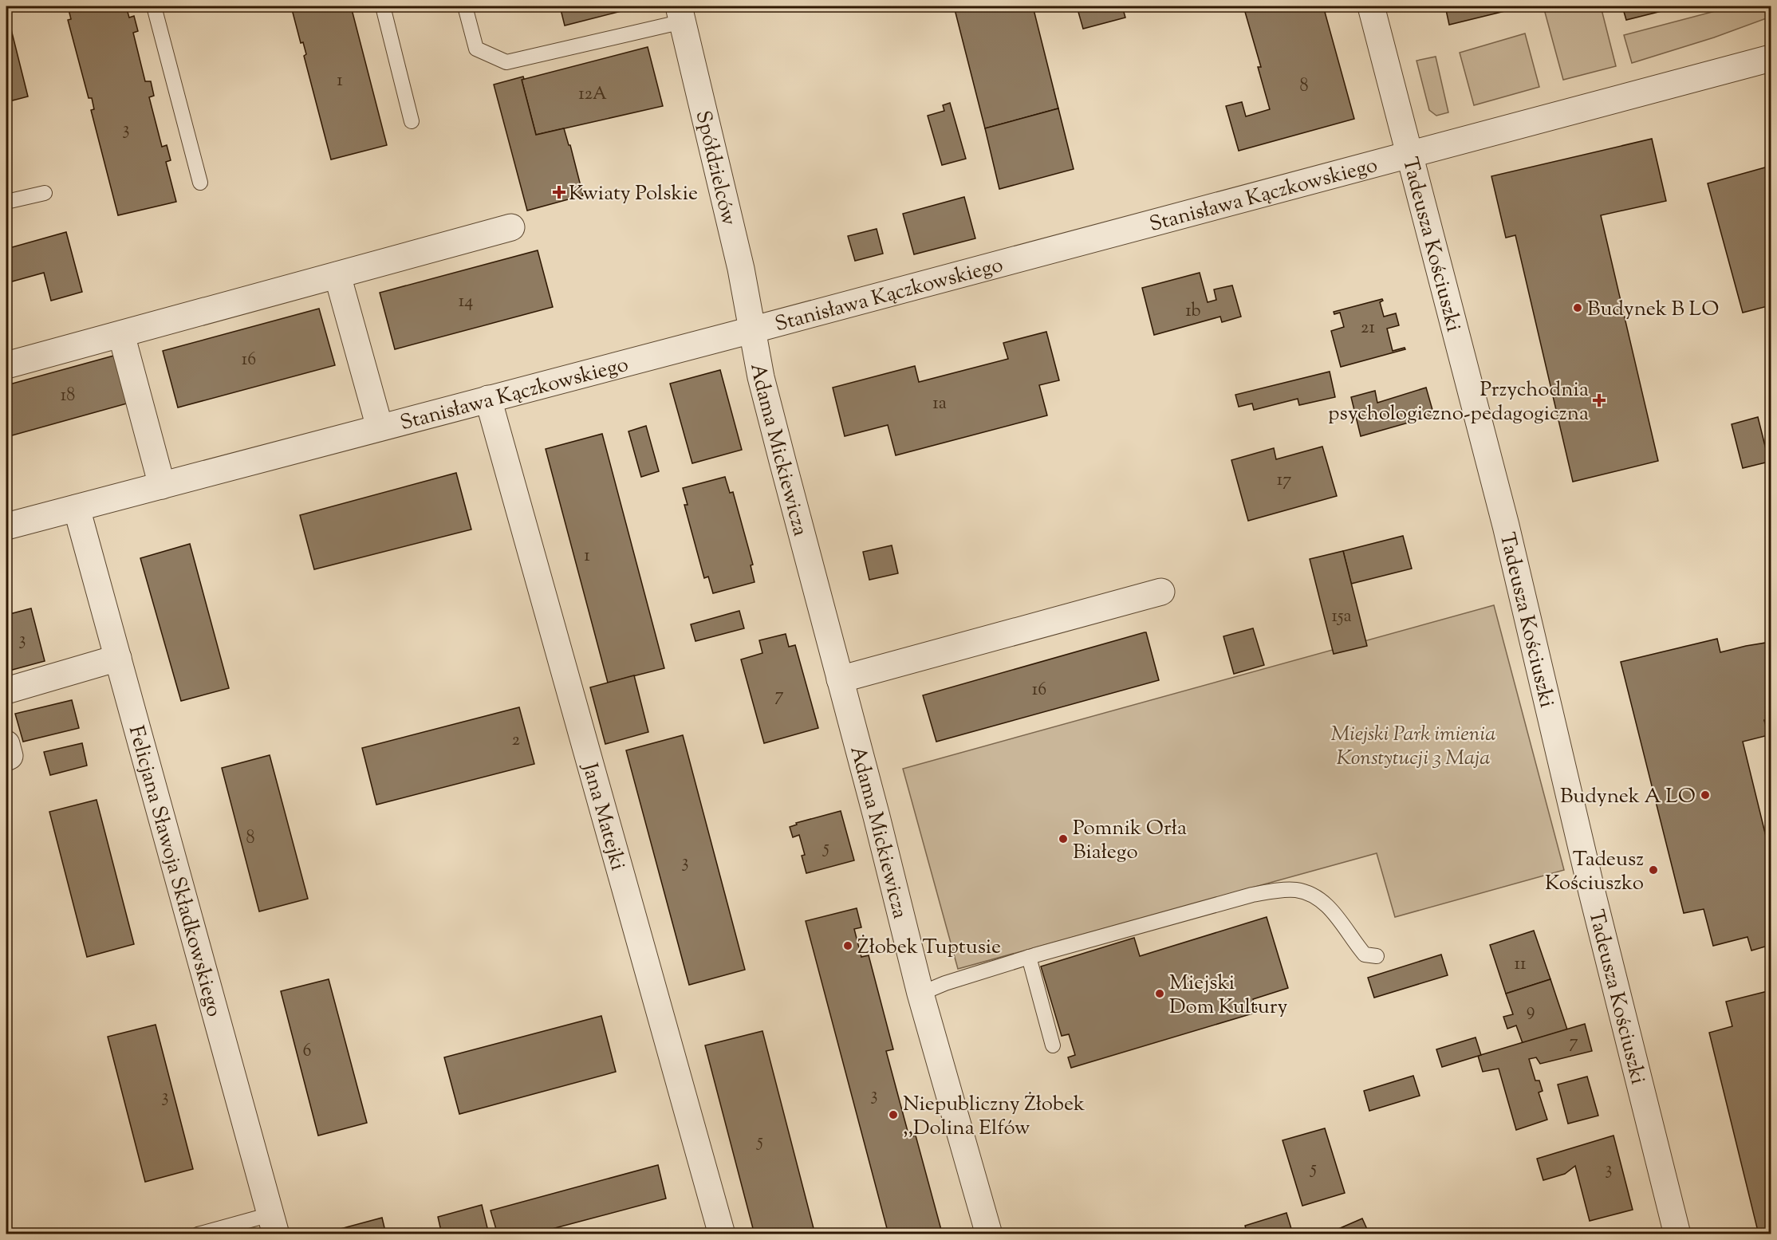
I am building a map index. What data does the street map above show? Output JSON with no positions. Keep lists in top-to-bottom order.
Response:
{
  "streets": {
    "street": [
      "Spółdzielców",
      "Stanisława Kączkowskiego",
      "Tadeusza Kościuszki",
      "Adama Mickiewicza",
      "Jana Matejki",
      "Felicjana Sławoja Składkowskiego"
    ]
  },
  "crossings": [
    ["Spółdzielców", "Stanisława Kączkowskiego"],
    ["Spółdzielców", "Adama Mickiewicza"],
    ["Stanisława Kączkowskiego", "Tadeusza Kościuszki"],
    ["Stanisława Kączkowskiego", "Adama Mickiewicza"],
    ["Stanisława Kączkowskiego", "Jana Matejki"],
    ["Stanisława Kączkowskiego", "Felicjana Sławoja Składkowskiego"]
  ],
  "parks": ["Miejski Park imienia Konstytucji 3 Maja"],
  "places": {
    "health": ["Kwiaty Polskie", "Przychodnia psychologiczno-pedagogiczna"],
    "other": [
      "Budynek B LO",
      "Budynek A LO",
      "Pomnik Orła Białego",
      "Tadeusz Kościuszko",
      "Żłobek Tuptusie",
      "Miejski Dom Kultury",
      "Niepubliczny Żłobek ,,Dolina Elfów"
    ]
  },
  "house_numbers": [
    "1",
    "8",
    "12A",
    "3",
    "14",
    "1b",
    "21",
    "16",
    "18",
    "1a",
    "17",
    "1",
    "15a",
    "3",
    "16",
    "7",
    "2",
    "8",
    "5",
    "3",
    "11",
    "9",
    "7",
    "6",
    "3",
    "3",
    "5",
    "5",
    "3"
  ]
}
